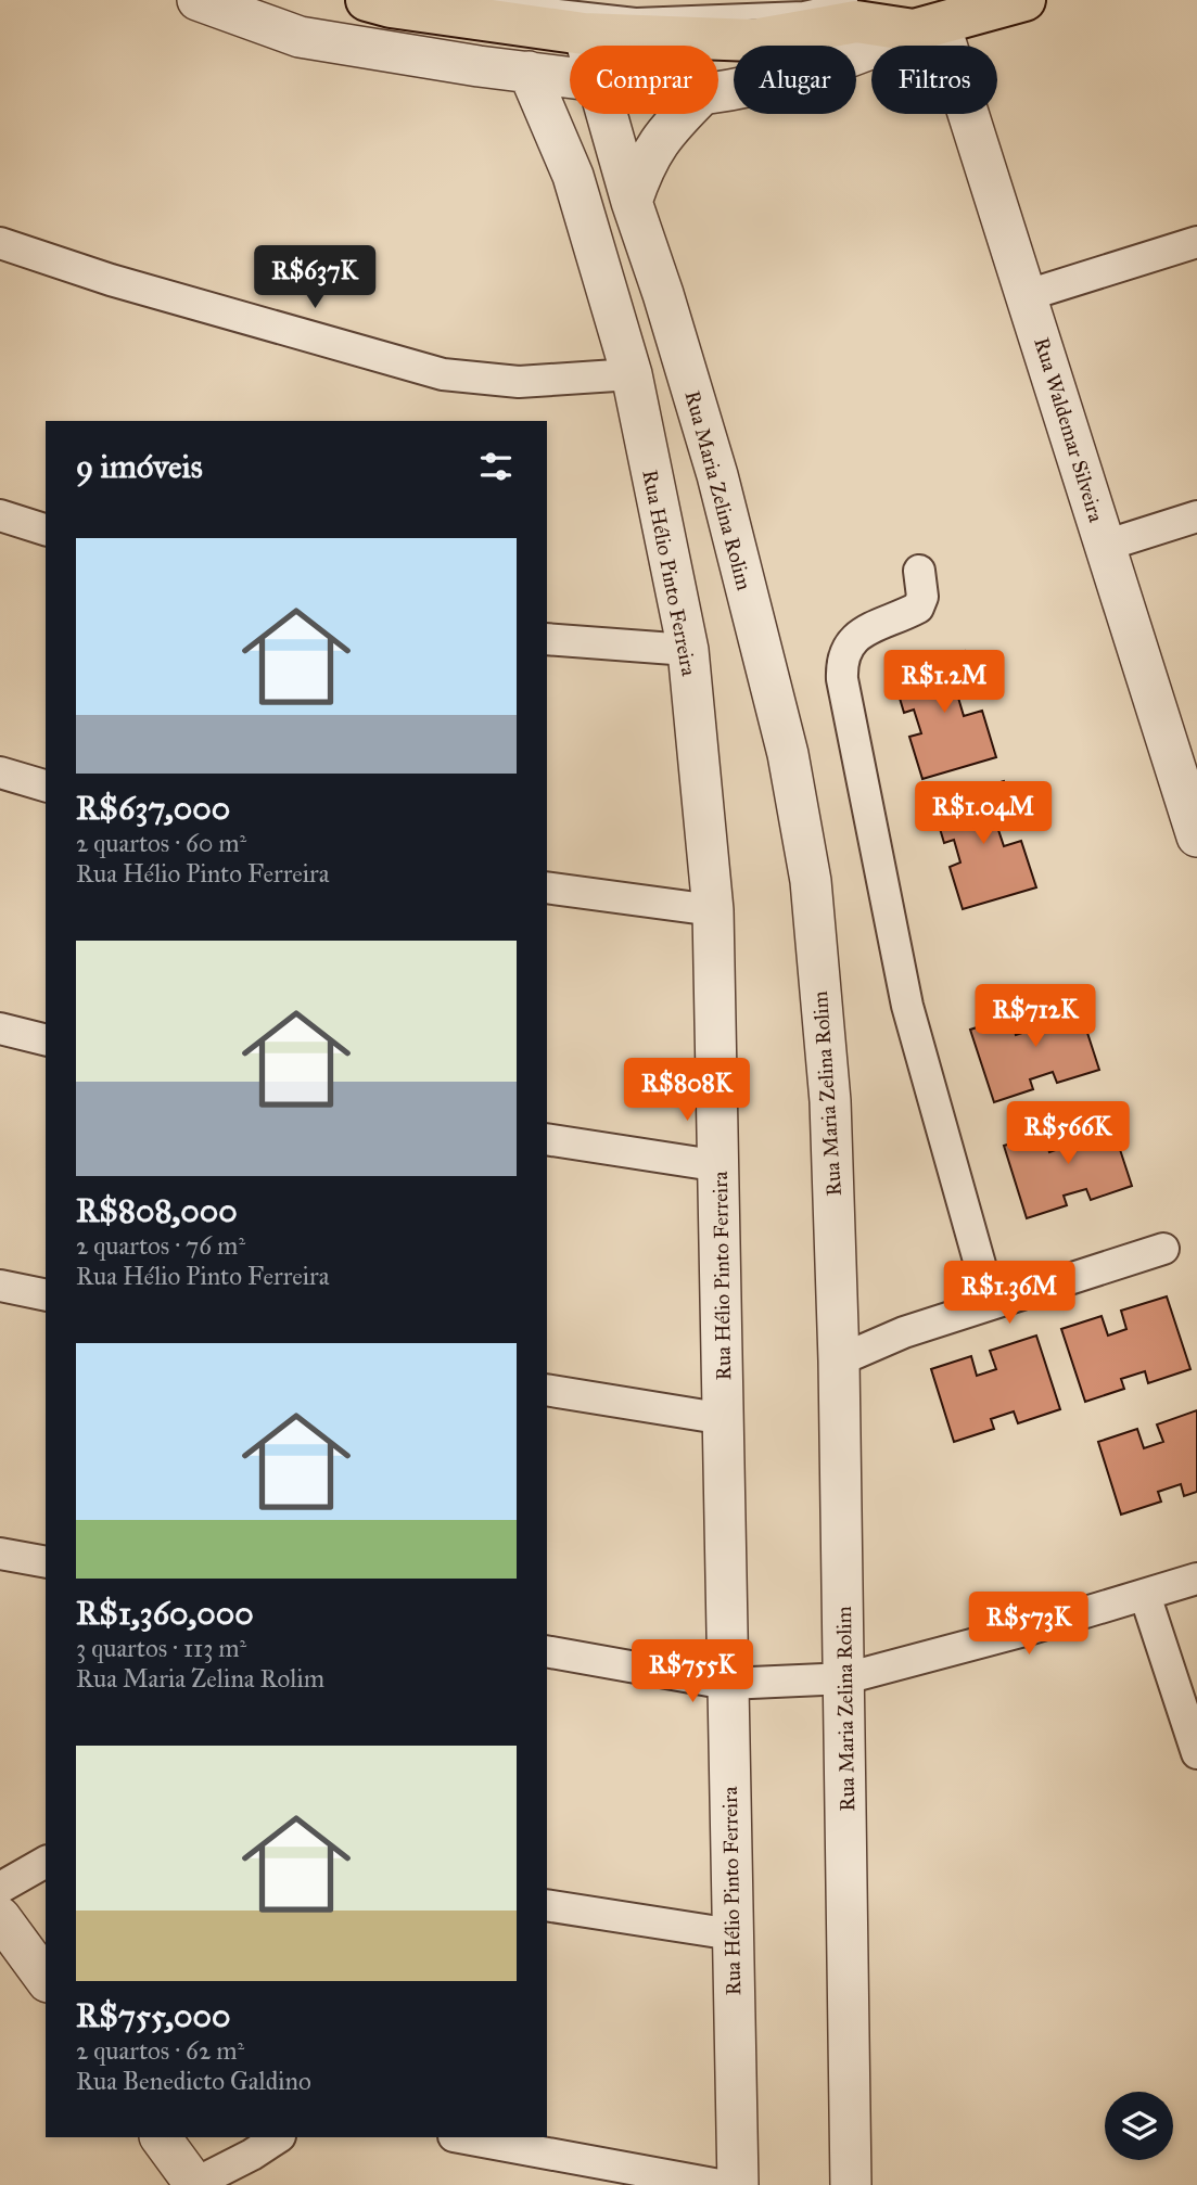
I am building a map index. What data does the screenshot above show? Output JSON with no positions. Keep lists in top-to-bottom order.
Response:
{
  "streets": {
    "street": ["Rua Waldemar Silveira", "Rua Maria Zelina Rolim", "Rua Hélio Pinto Ferreira"]
  },
  "page": {
    "chip": ["Comprar", "Alugar", "Filtros"],
    "price": [
      "R$637K",
      "R$1.2M",
      "R$1.04M",
      "R$712K",
      "R$808K",
      "R$566K",
      "R$1.36M",
      "R$573K",
      "R$755K"
    ],
    "heading": "9 imóveis",
    "list": [
      {
        "name": "R$637,000",
        "note": "2 quartos · 60 m² · Rua Hélio Pinto Ferreira"
      },
      {
        "name": "R$808,000",
        "note": "2 quartos · 76 m² · Rua Hélio Pinto Ferreira"
      },
      {
        "name": "R$1,360,000",
        "note": "3 quartos · 113 m² · Rua Maria Zelina Rolim"
      },
      {
        "name": "R$755,000",
        "note": "2 quartos · 62 m² · Rua Benedicto Galdino"
      }
    ]
  }
}
